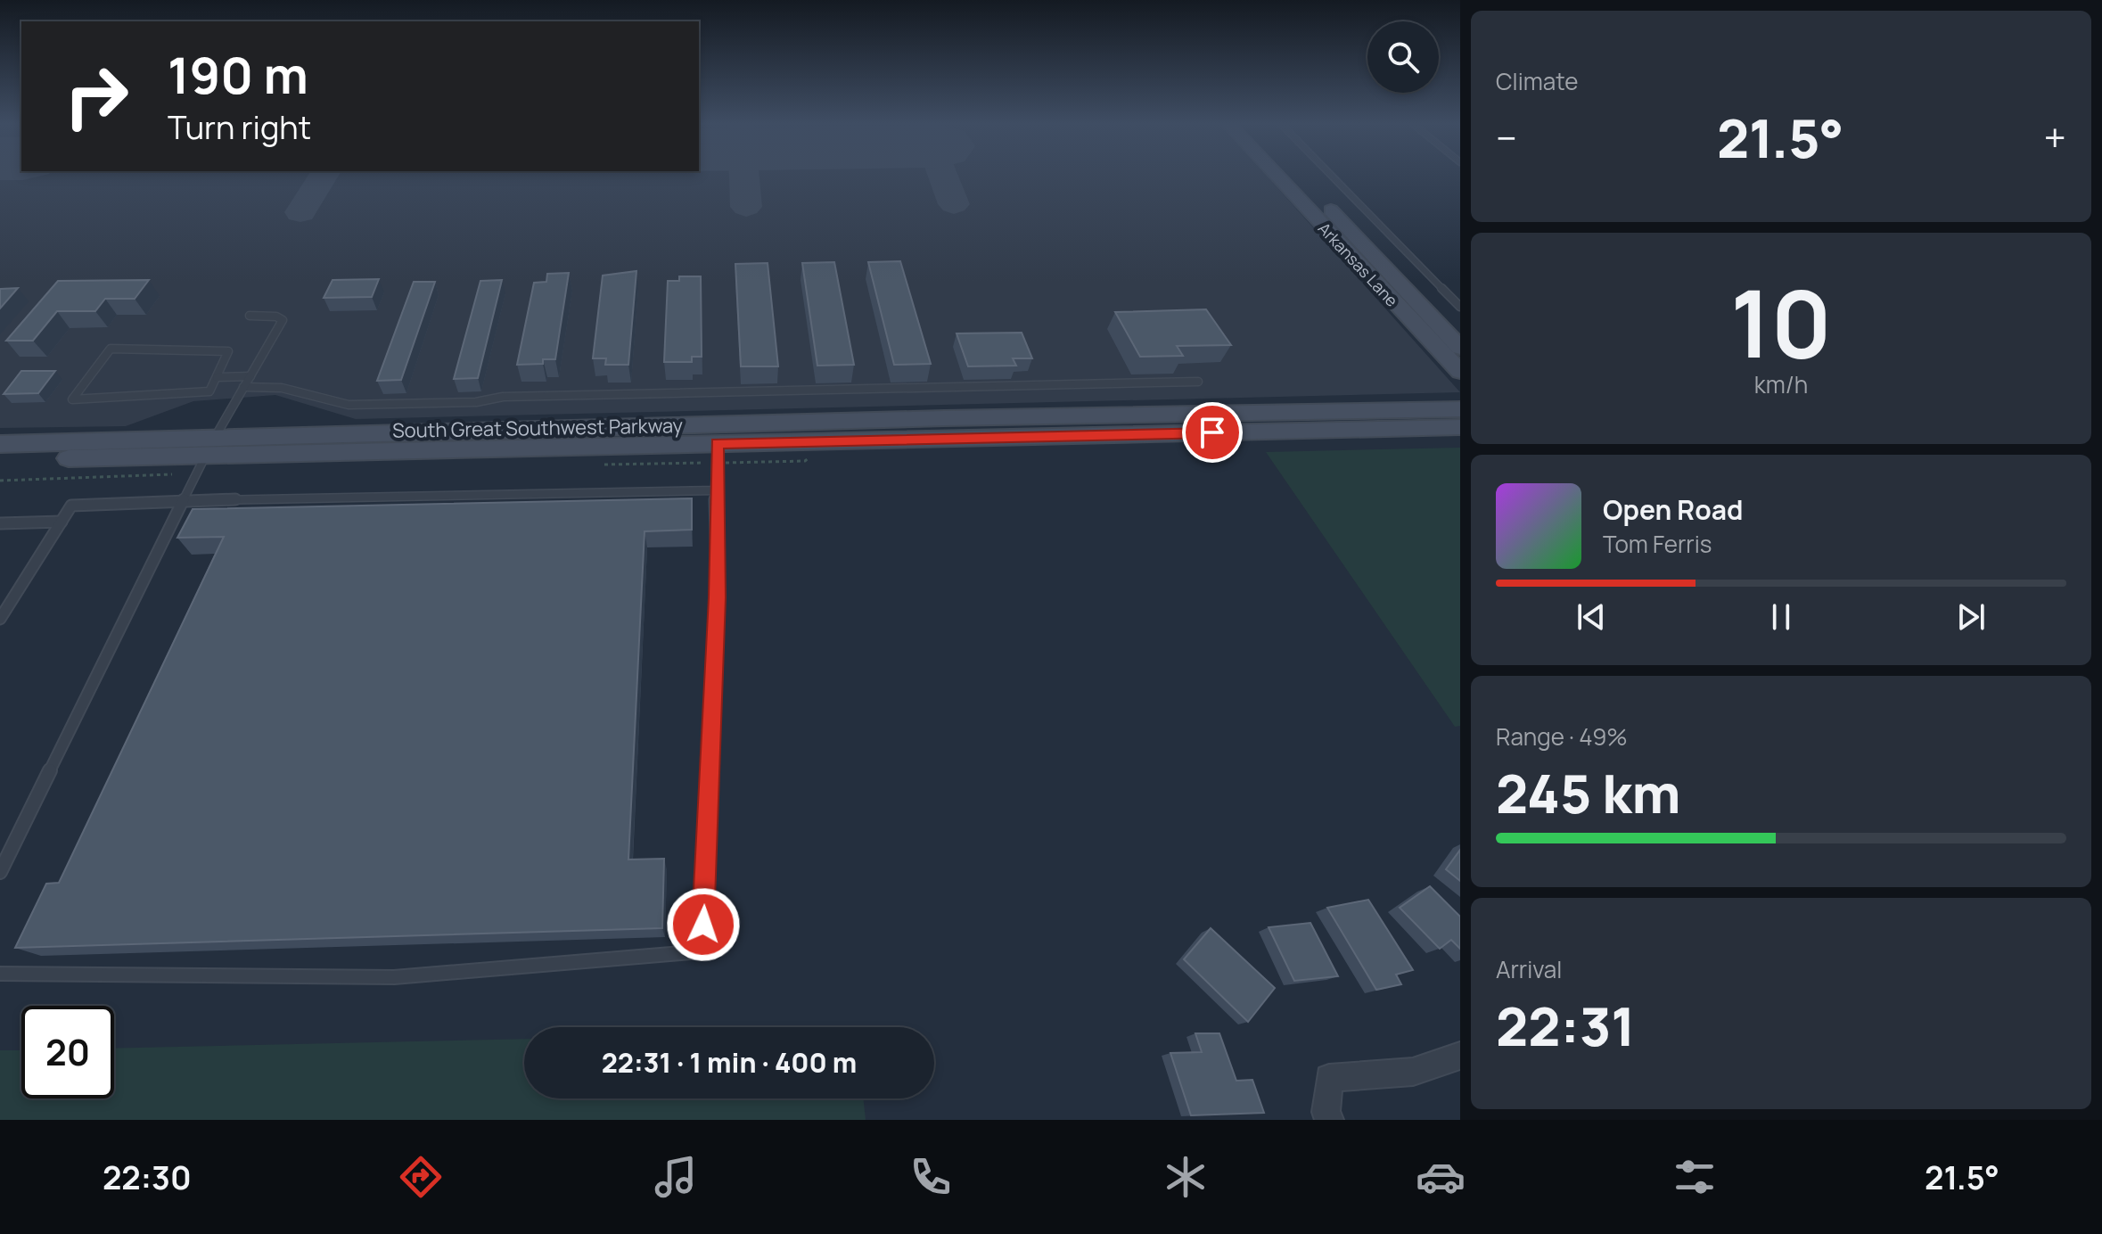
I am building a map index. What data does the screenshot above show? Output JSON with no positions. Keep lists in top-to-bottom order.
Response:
{
  "streets": {
    "main road": ["Arkansas Lane", "South Great Southwest Parkway"]
  },
  "page": {
    "tile": [
      "Climate",
      ["10", "km/h"],
      ["Range · 49%", "245 km"],
      ["Arrival", "22:31"]
    ],
    "turn": ["190 m", "Turn right"],
    "heat": ["−", "21.5°", "+"],
    "song": ["Open Road", "Tom Ferris"],
    "limit": "20",
    "trip": "22:31 · 1 min · 400 m",
    "tabs": ["22:30", "21.5°"]
  }
}
